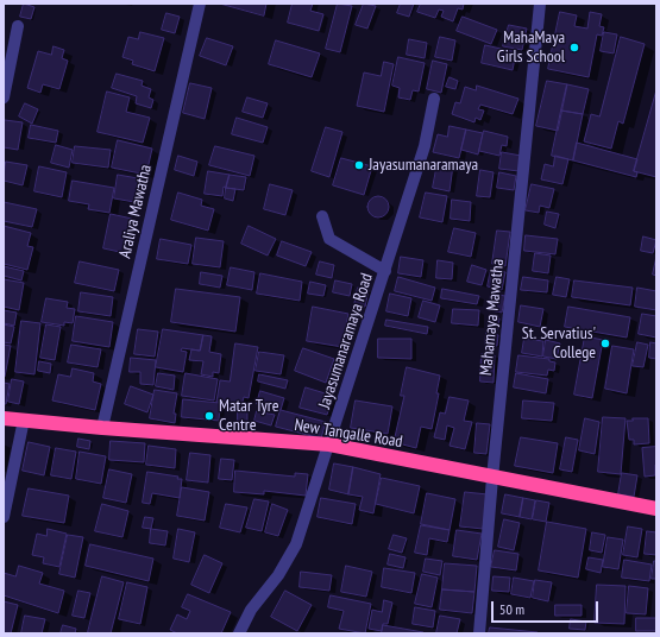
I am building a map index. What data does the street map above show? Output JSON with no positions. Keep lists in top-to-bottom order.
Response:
{
  "streets": {
    "highway": ["New Tangalle Road"],
    "street": ["Araliya Mawatha", "Mahamaya Mawatha", "Jayasumanaramaya Road"]
  },
  "crossings": [
    ["Araliya Mawatha", "New Tangalle Road"],
    ["Mahamaya Mawatha", "New Tangalle Road"],
    ["Jayasumanaramaya Road", "New Tangalle Road"]
  ],
  "places": [
    "MahaMaya Girls School",
    "Jayasumanaramaya",
    "St. Servatius' College",
    "Matar Tyre Centre"
  ],
  "scale_bar": "50 m"
}
